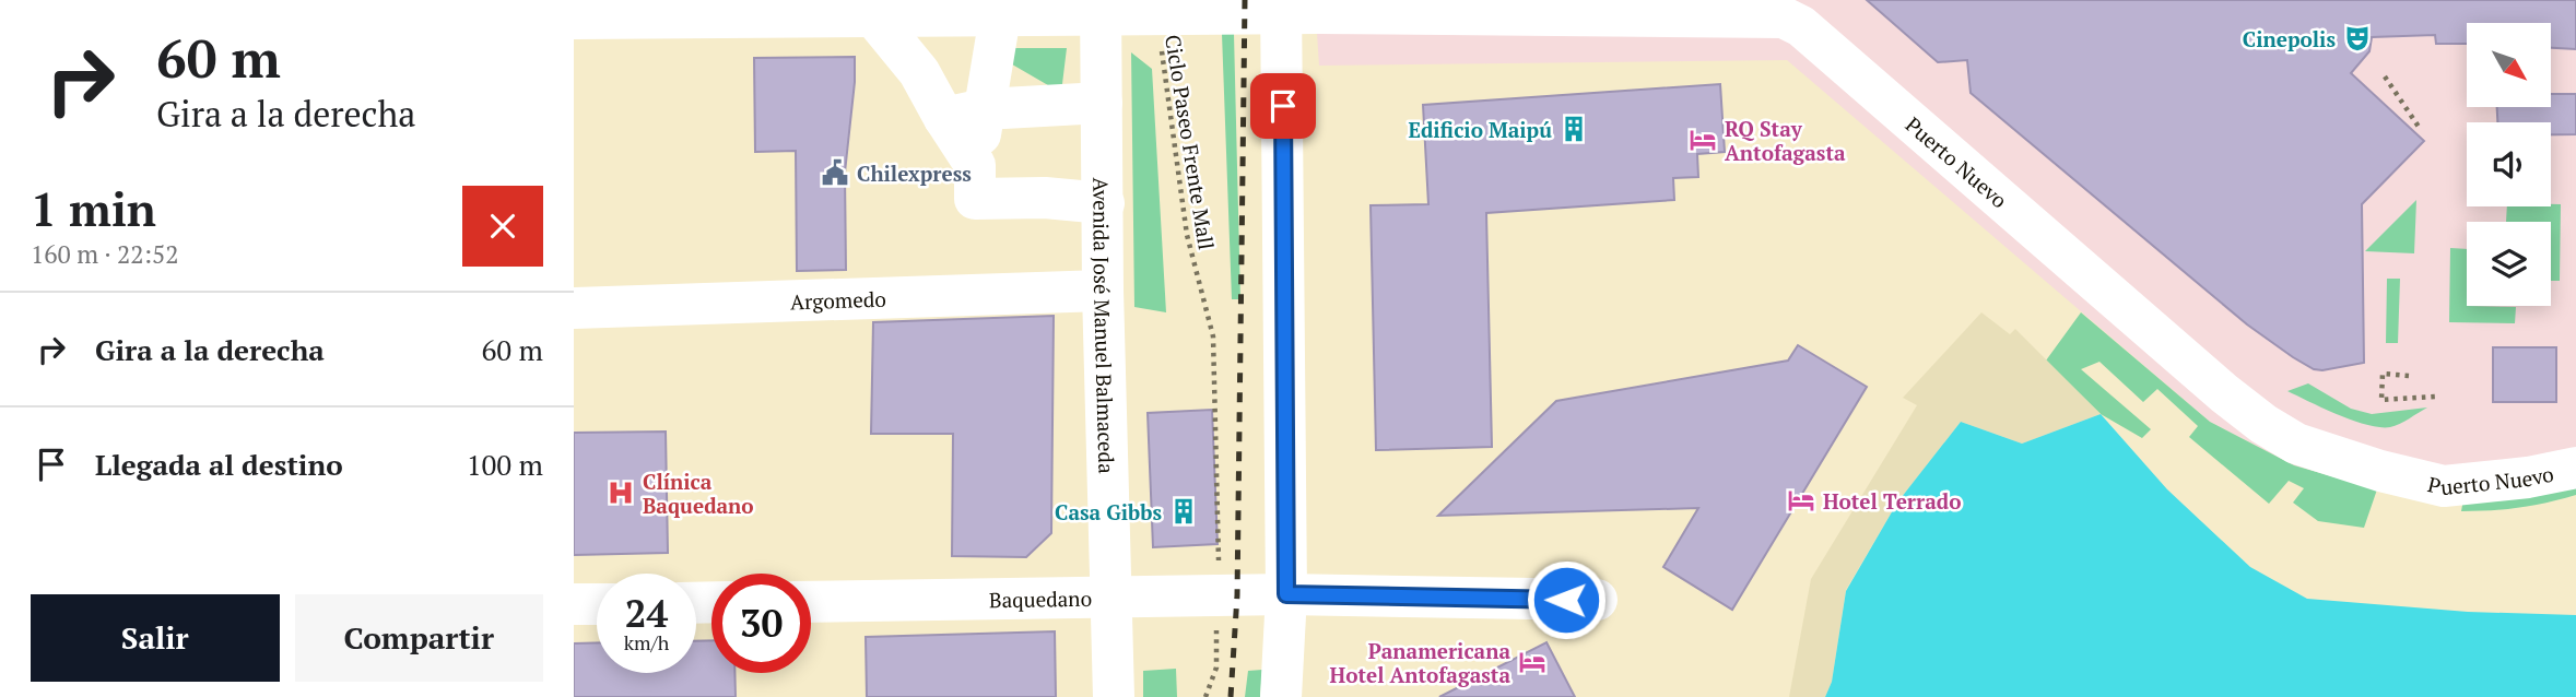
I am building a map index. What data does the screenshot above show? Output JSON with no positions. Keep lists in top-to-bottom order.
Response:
{
  "streets": {
    "main road": [
      "Puerto Nuevo",
      "Argomedo",
      "Avenida José Manuel Balmaceda",
      "Baquedano"
    ],
    "path": ["Ciclo Paseo Frente Mall"]
  },
  "crossings": [
    ["Ciclo Paseo Frente Mall", "Puerto Nuevo"],
    ["Ciclo Paseo Frente Mall", "Baquedano"],
    ["Puerto Nuevo", "Avenida José Manuel Balmaceda"],
    ["Argomedo", "Avenida José Manuel Balmaceda"],
    ["Avenida José Manuel Balmaceda", "Baquedano"]
  ],
  "places": {
    "theatre": ["Cinepolis"],
    "building": ["Edificio Maipú", "Casa Gibbs"],
    "hotel": ["RQ Stay Antofagasta", "Hotel Terrado", "Panamericana Hotel Antofagasta"],
    "public building": ["Chilexpress"],
    "hospital": ["Clínica Baquedano"]
  },
  "north": "bottom right",
  "page": {
    "turn": ["60 m", "Gira a la derecha"],
    "heading": ["1 min", "160 m · 22:52"],
    "list": [
      {
        "name": "Gira a la derecha",
        "value": "60 m"
      },
      {
        "name": "Llegada al destino",
        "value": "100 m"
      }
    ],
    "speed": "24 km/h",
    "limit": "30",
    "buttons": ["Salir", "Compartir"]
  }
}
